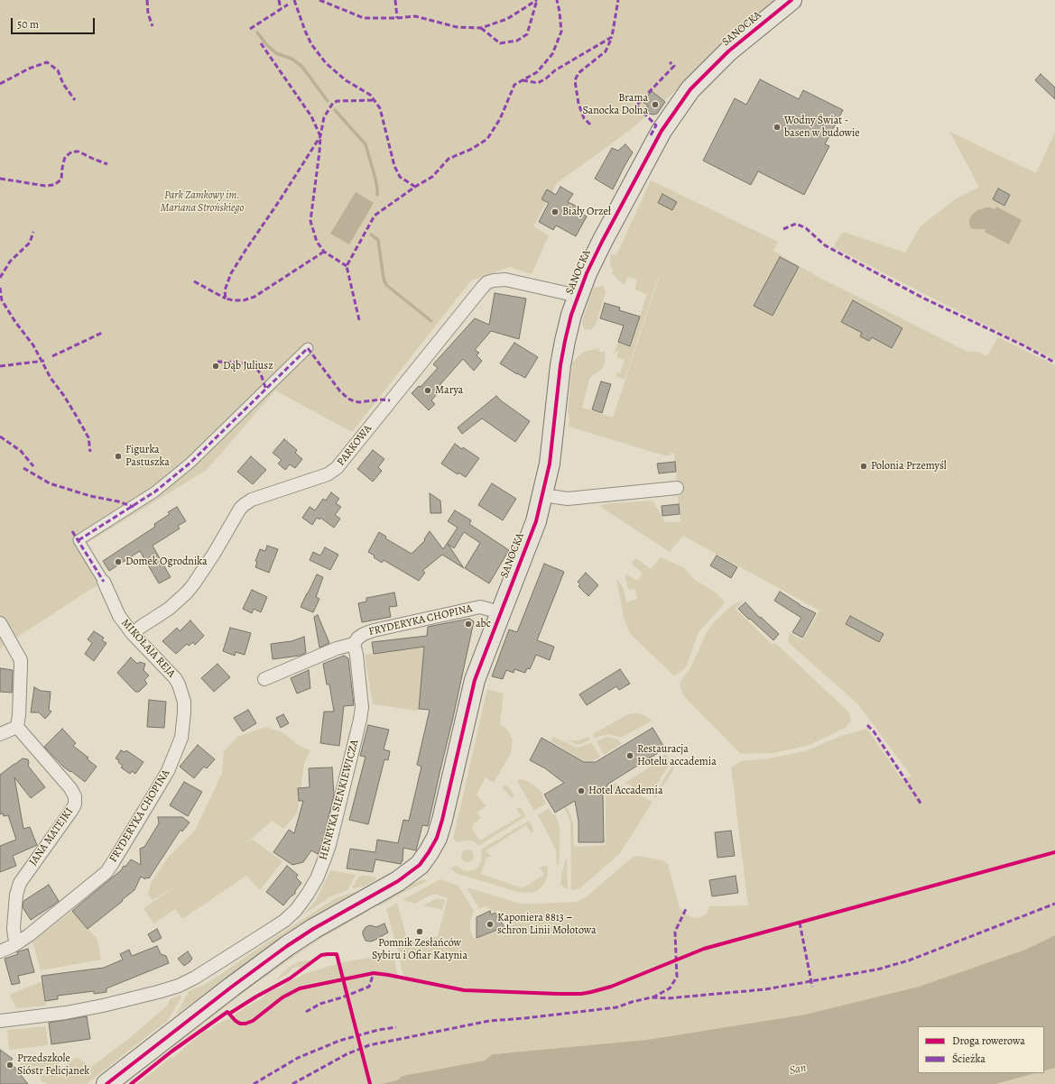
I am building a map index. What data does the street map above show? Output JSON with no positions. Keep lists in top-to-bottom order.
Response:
{
  "streets": {
    "main road": ["SANOCKA"],
    "street": [
      "PARKOWA",
      "FRYDERYKA CHOPINA",
      "MIKOŁAJA REJA",
      "HENRYKA SIENKIEWICZA",
      "JANA MATEJKI"
    ]
  },
  "crossings": [
    ["SANOCKA", "PARKOWA"],
    ["SANOCKA", "FRYDERYKA CHOPINA"],
    ["PARKOWA", "MIKOŁAJA REJA"],
    ["FRYDERYKA CHOPINA", "MIKOŁAJA REJA"],
    ["FRYDERYKA CHOPINA", "HENRYKA SIENKIEWICZA"],
    ["FRYDERYKA CHOPINA", "JANA MATEJKI"]
  ],
  "water": ["San"],
  "parks": ["Park Zamkowy im. Mariana Strońskiego"],
  "places": [
    "Brama Sanocka Dolna",
    "Wodny Świat - basen w budowie",
    "Biały Orzeł",
    "Dąb Juliusz",
    "Marya",
    "Figurka Pastuszka",
    "Polonia Przemyśl",
    "Domek Ogrodnika",
    "abc",
    "Restauracja Hotelu accademia",
    "Hotel Accademia",
    "Kaponiera 8813 – schron Linii Mołotowa",
    "Pomnik Zesłańców Sybiru i Ofiar Katynia",
    "Przedszkole Sióstr Felicjanek"
  ],
  "legend": ["Droga rowerowa", "Ścieżka"],
  "scale_bar": "50 m"
}
